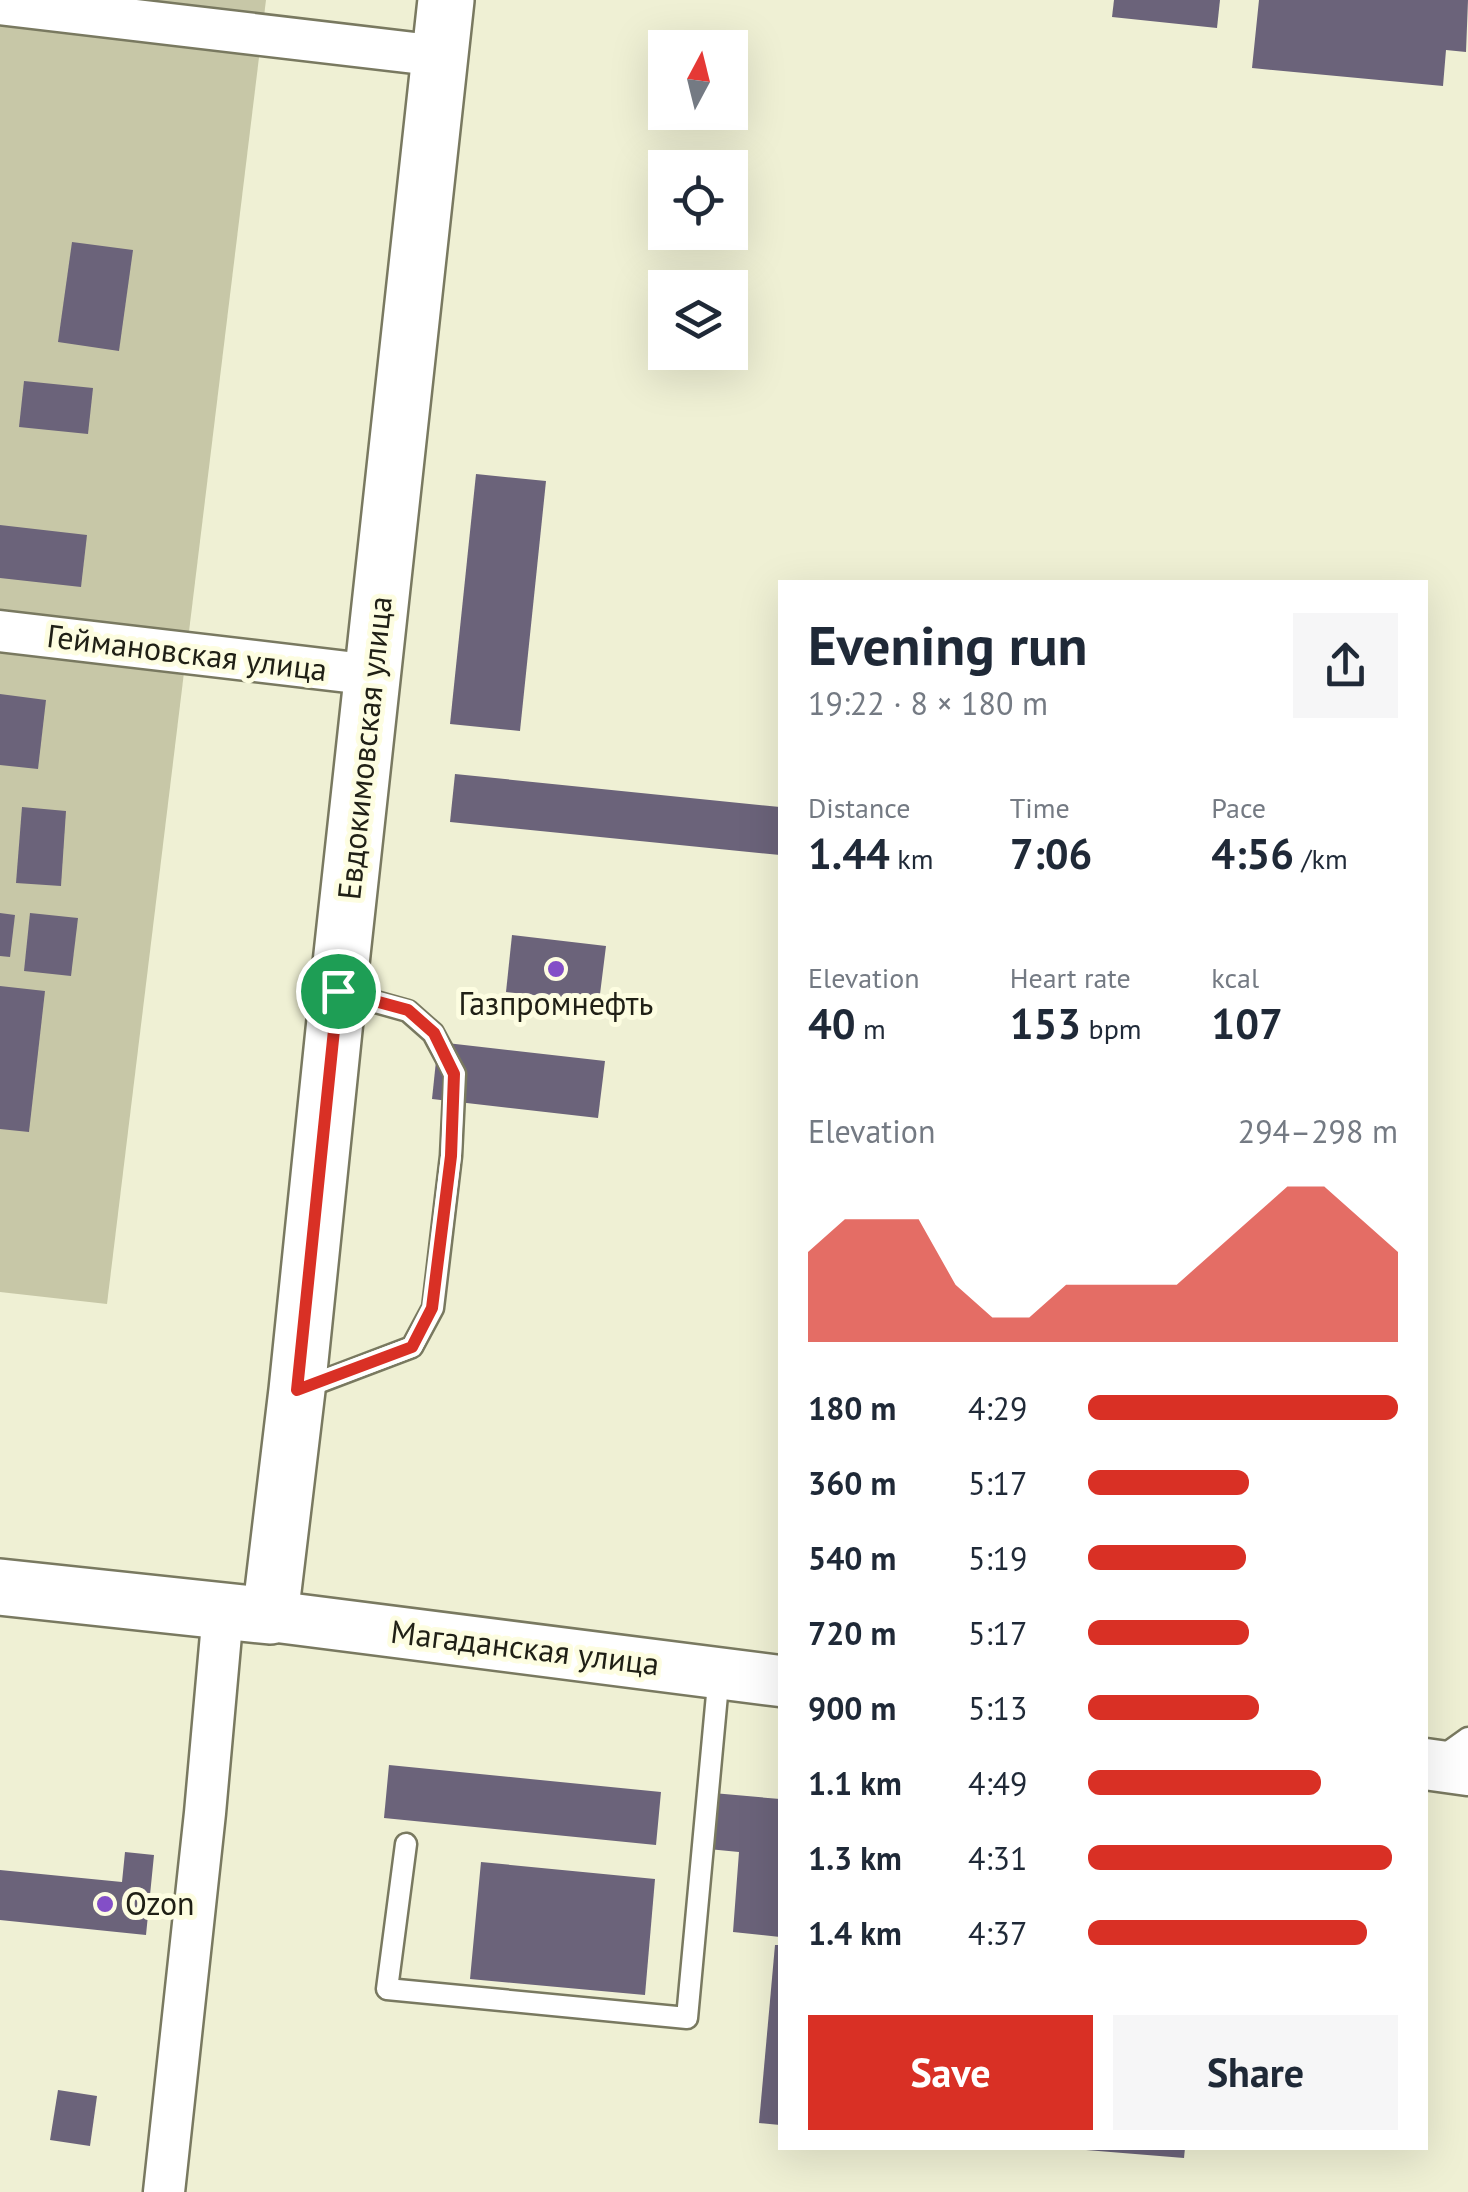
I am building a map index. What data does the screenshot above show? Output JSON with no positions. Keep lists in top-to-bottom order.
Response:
{
  "streets": {
    "main road": ["Евдокимовская улица"],
    "street": ["Геймановская улица", "Магаданская улица"]
  },
  "crossings": [
    ["Геймановская улица", "Евдокимовская улица"],
    ["Евдокимовская улица", "Магаданская улица"]
  ],
  "places": ["Газпромнефть", "Ozon"],
  "north": "top",
  "page": {
    "heading": ["Evening run", "19:22 · 8 × 180 m"],
    "stats": [
      ["Distance", "1.44 km"],
      ["Time", "7:06"],
      ["Pace", "4:56 /km"],
      ["Elevation", "40 m"],
      ["Heart rate", "153 bpm"],
      ["kcal", "107"]
    ],
    "chart": ["Elevation", "294–298 m"],
    "list": [
      {
        "name": "180 m",
        "note": "4:29"
      },
      {
        "name": "360 m",
        "note": "5:17"
      },
      {
        "name": "540 m",
        "note": "5:19"
      },
      {
        "name": "720 m",
        "note": "5:17"
      },
      {
        "name": "900 m",
        "note": "5:13"
      },
      {
        "name": "1.1 km",
        "note": "4:49"
      },
      {
        "name": "1.3 km",
        "note": "4:31"
      },
      {
        "name": "1.4 km",
        "note": "4:37"
      }
    ],
    "buttons": ["Save", "Share"]
  }
}
